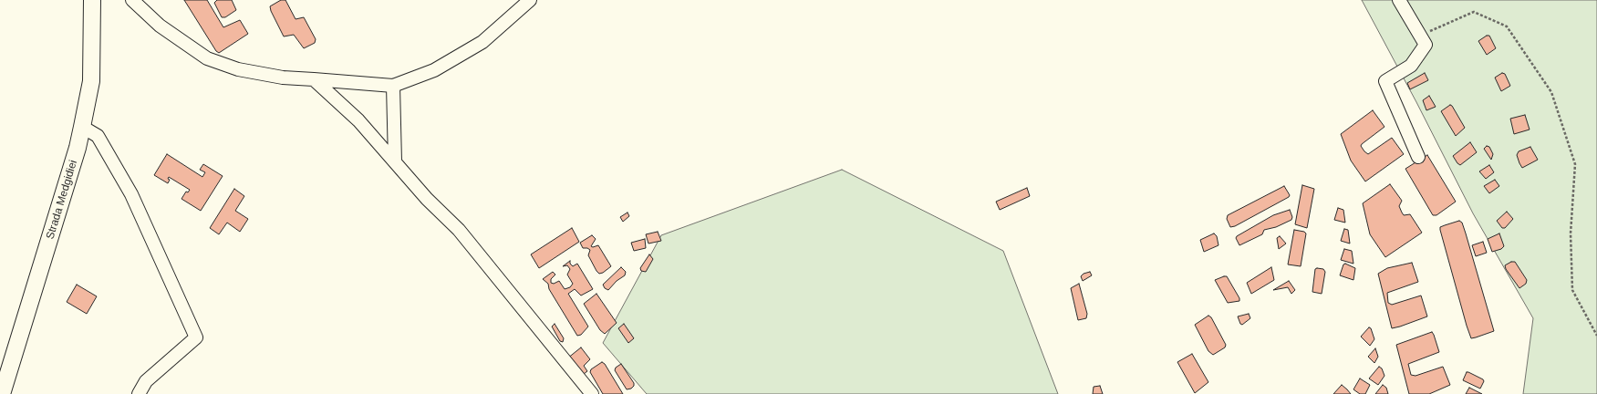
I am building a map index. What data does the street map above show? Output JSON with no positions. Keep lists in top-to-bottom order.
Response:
{
  "streets": {
    "main road": ["Strada Medgidiei"]
  }
}
